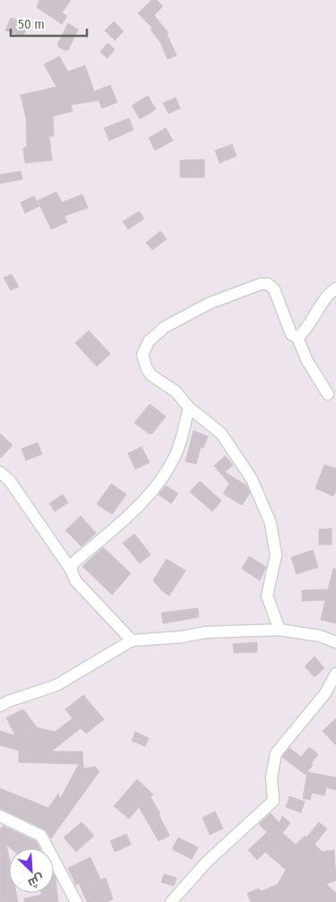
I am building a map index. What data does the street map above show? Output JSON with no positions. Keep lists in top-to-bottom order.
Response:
{
  "scale_bar": "50 m",
  "north": "bottom right"
}
